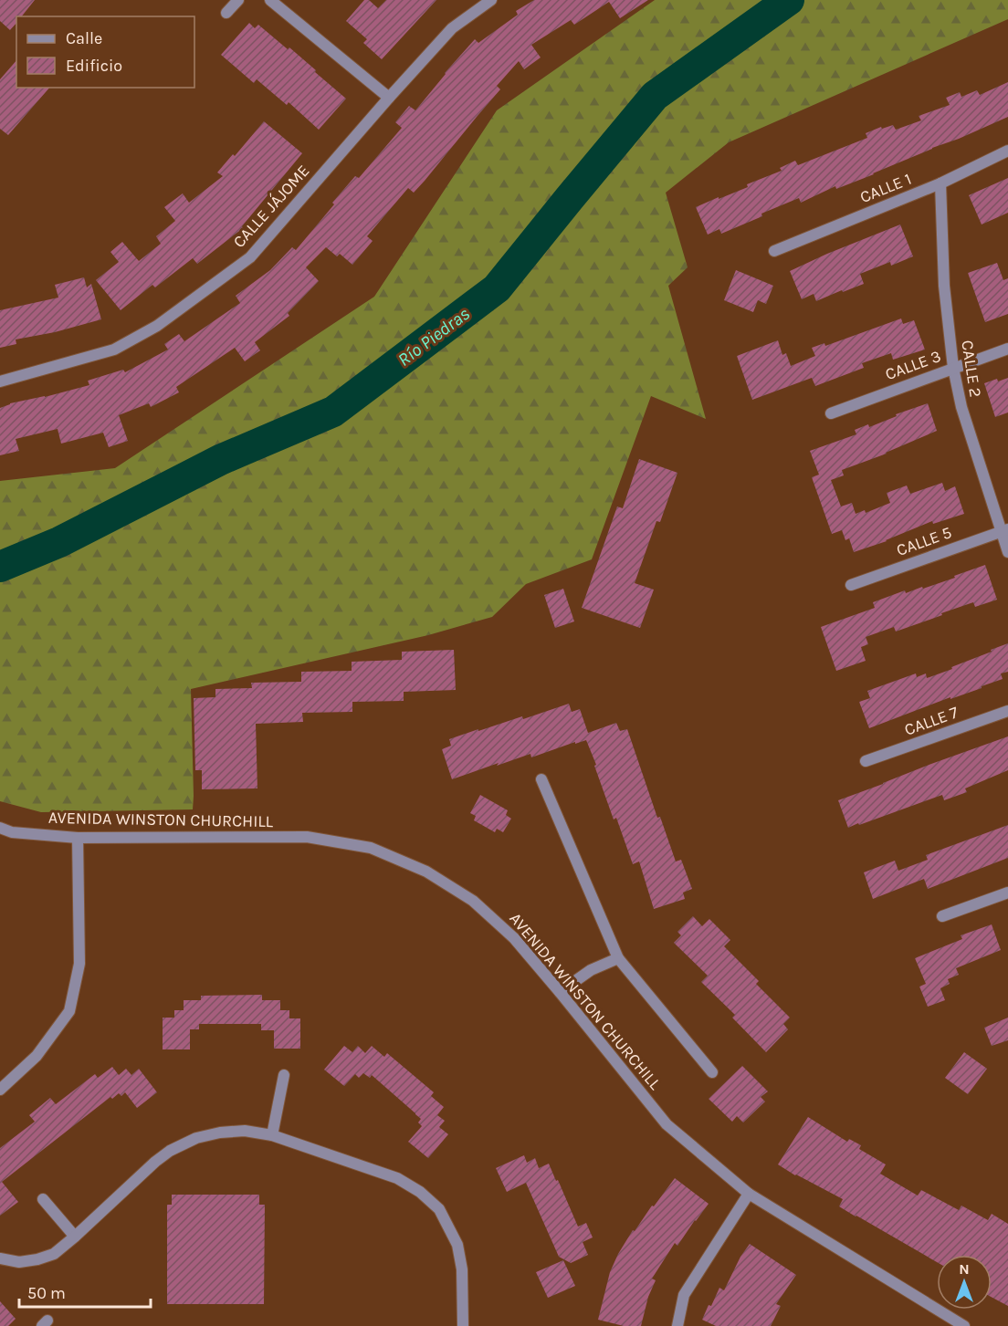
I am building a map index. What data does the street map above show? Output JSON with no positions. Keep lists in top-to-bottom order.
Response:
{
  "streets": {
    "street": [
      "CALLE 1",
      "CALLE JÁJOME",
      "CALLE 3",
      "CALLE 2",
      "CALLE 5",
      "CALLE 7",
      "AVENIDA WINSTON CHURCHILL"
    ]
  },
  "crossings": [
    ["CALLE 1", "CALLE 2"],
    ["CALLE 3", "CALLE 2"],
    ["CALLE 2", "CALLE 5"]
  ],
  "water": ["Río Piedras"],
  "legend": ["Calle", "Edificio"],
  "scale_bar": "50 m",
  "north": "top"
}
